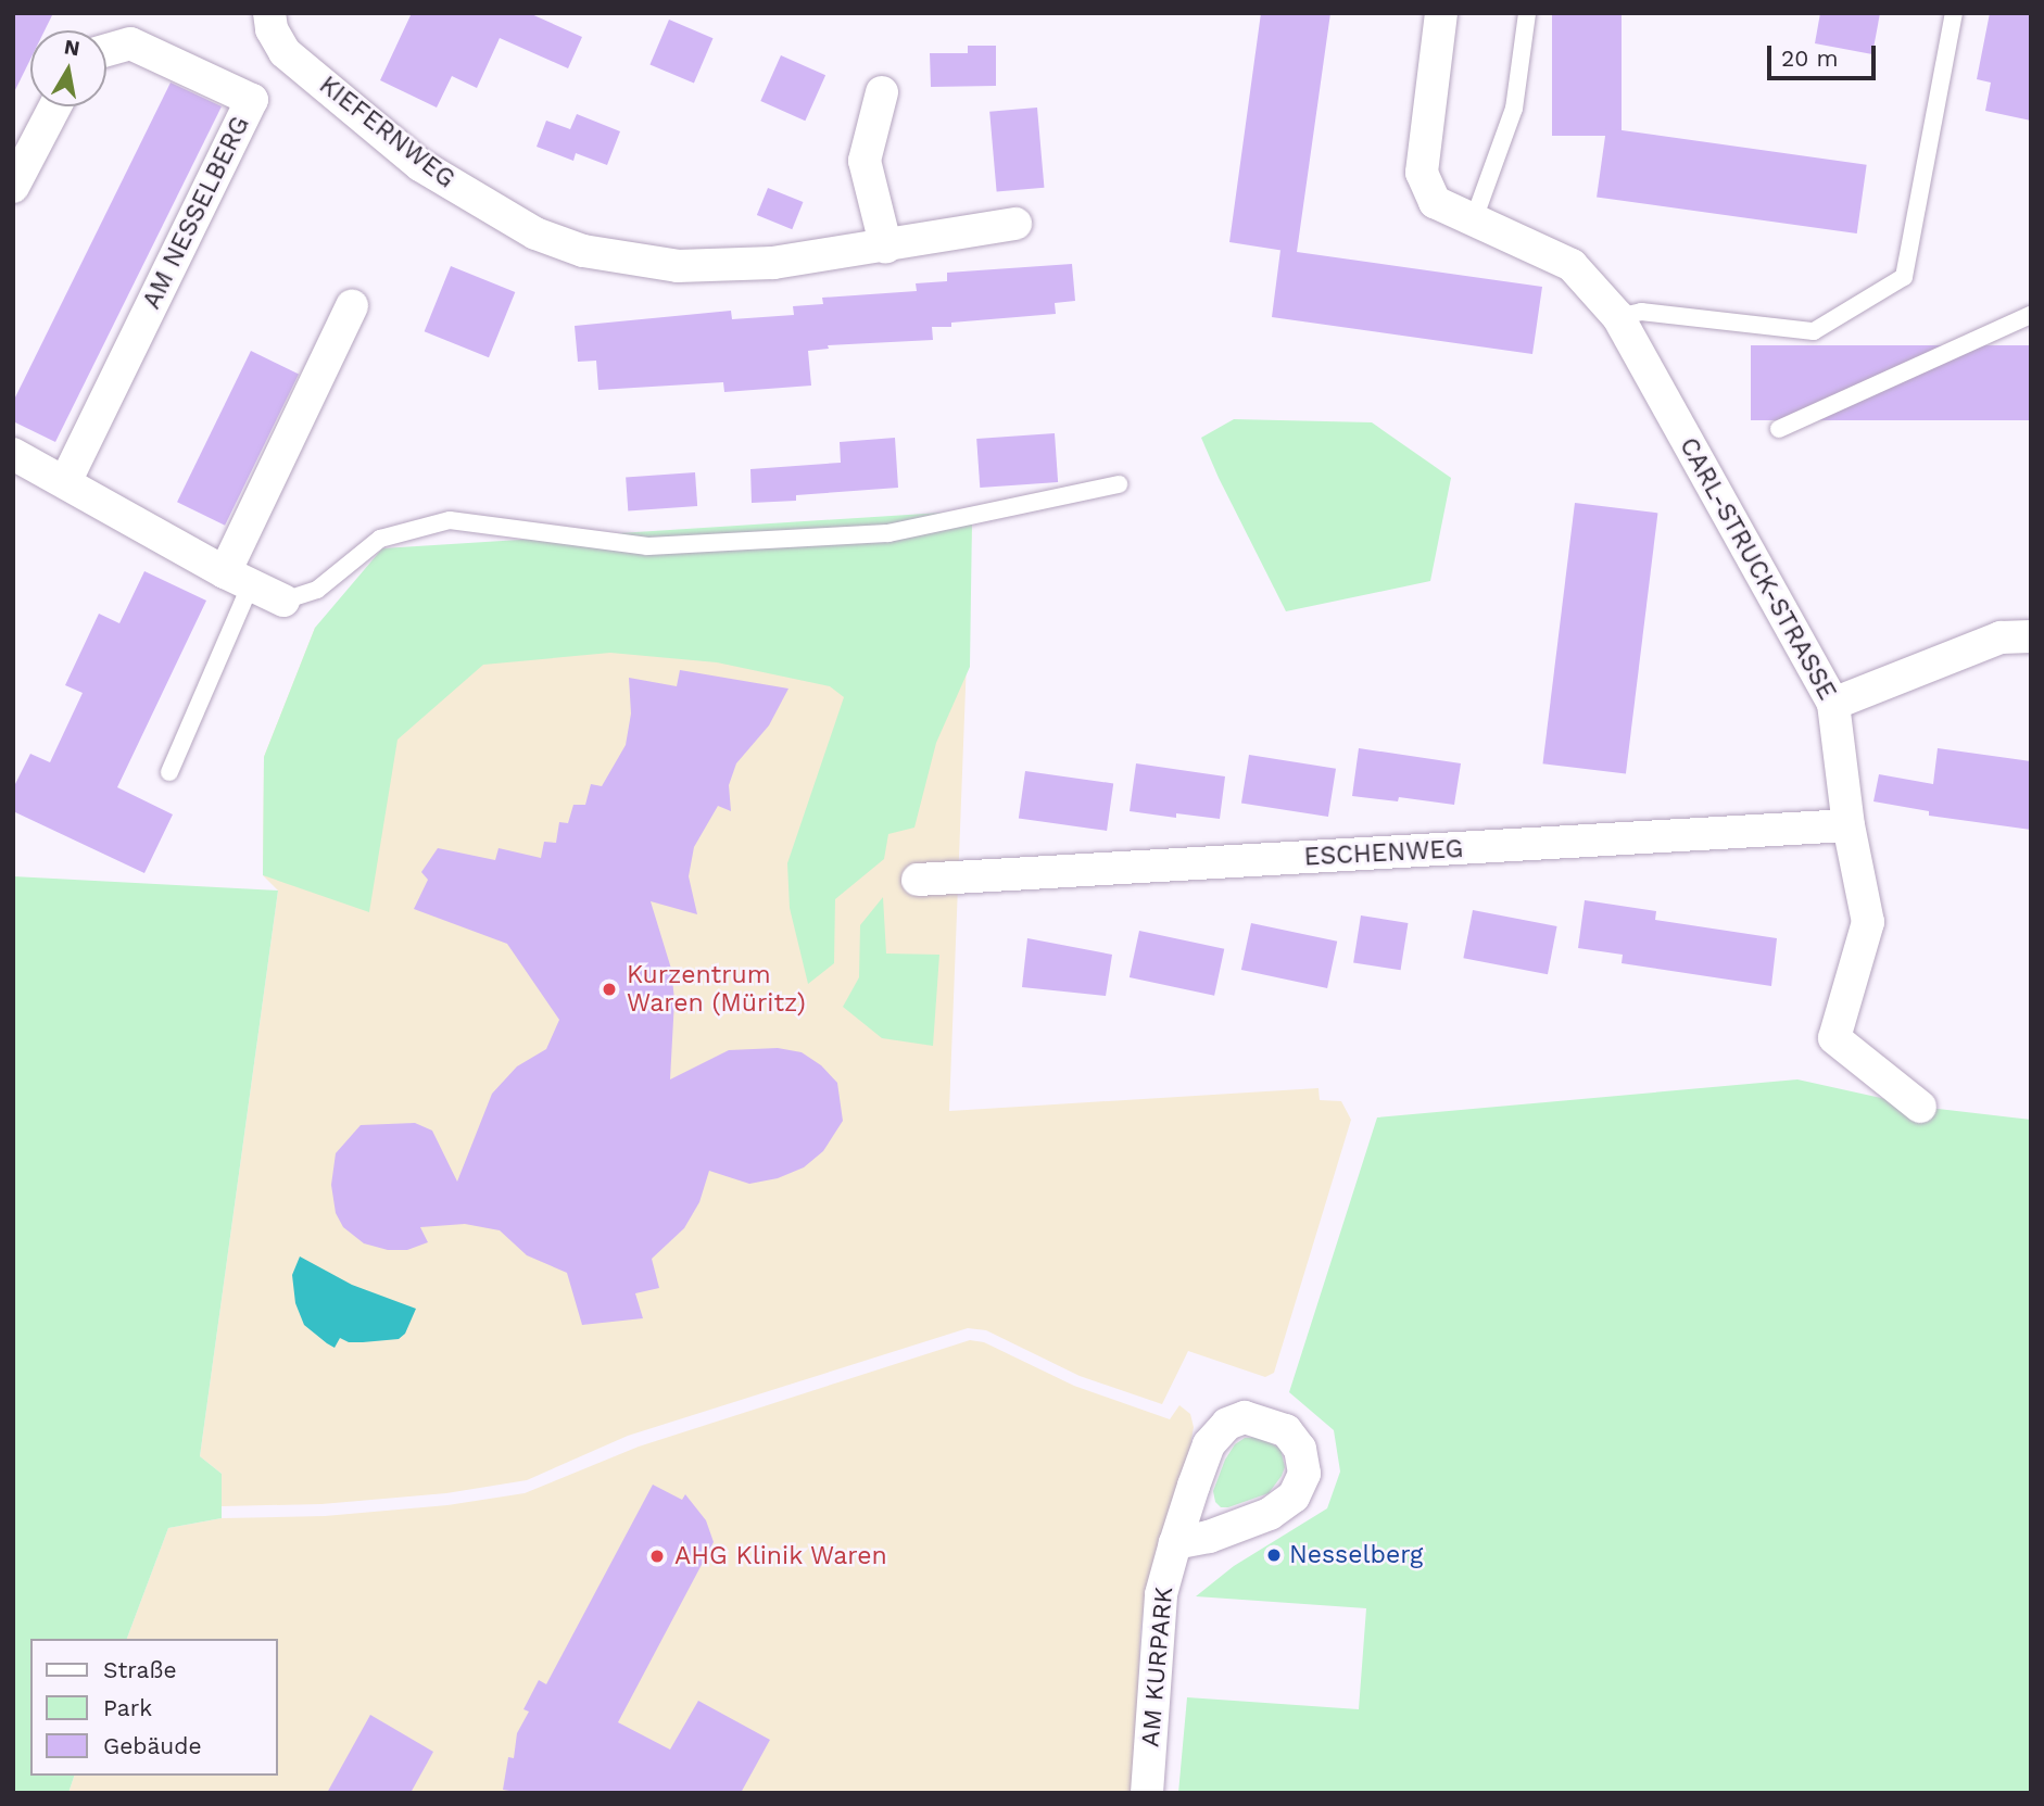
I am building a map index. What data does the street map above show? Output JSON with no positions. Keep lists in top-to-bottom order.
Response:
{
  "streets": {
    "street": [
      "KIEFERNWEG",
      "AM NESSELBERG",
      "CARL-STRUCK-STRASSE",
      "ESCHENWEG",
      "AM KURPARK"
    ]
  },
  "crossings": [
    ["CARL-STRUCK-STRASSE", "ESCHENWEG"]
  ],
  "places": ["Kurzentrum Waren (Müritz)", "Nesselberg", "AHG Klinik Waren"],
  "legend": ["Straße", "Park", "Gebäude"],
  "scale_bar": "20 m",
  "north": "top"
}
